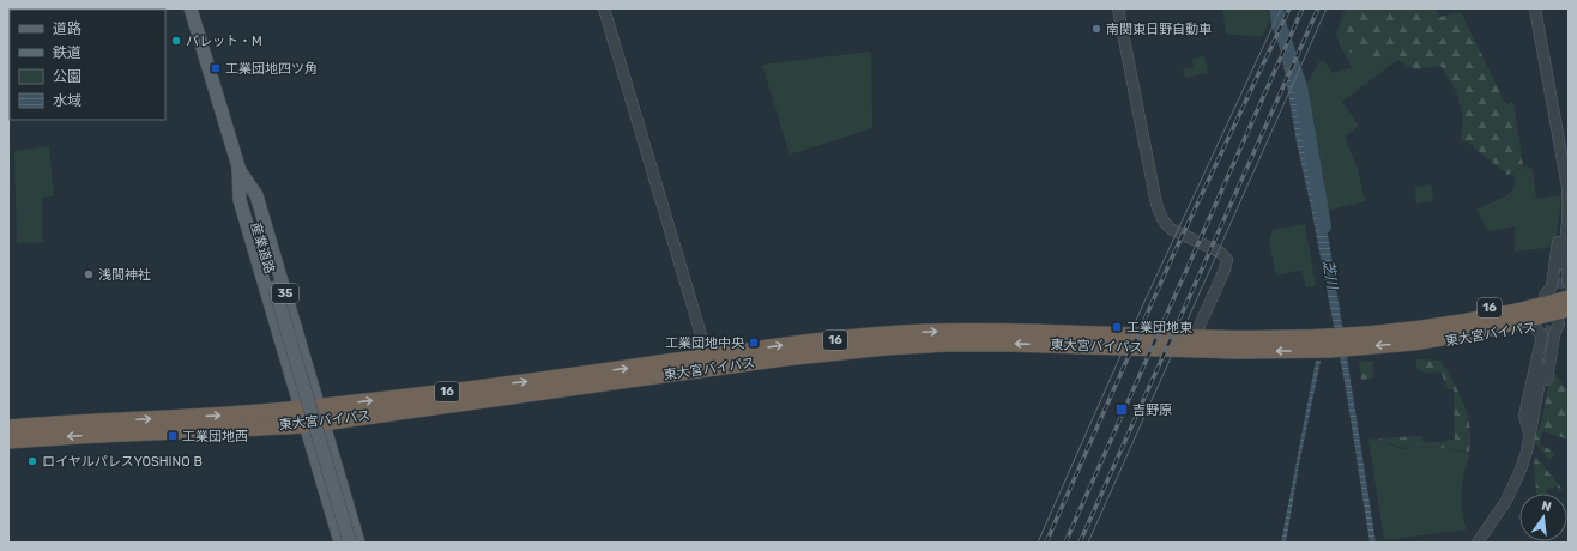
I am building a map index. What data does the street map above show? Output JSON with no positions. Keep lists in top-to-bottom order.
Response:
{
  "streets": {
    "highway": ["16", "東大宮バイパス"],
    "main road": ["産業道路", "35"]
  },
  "crossings": [
    ["産業道路", "35"],
    ["35", "東大宮バイパス"]
  ],
  "water": ["芝川"],
  "places": {
    "other": [
      "南関東日野自動車",
      "パレット・M",
      "浅間神社",
      "ロイヤルパレスYOSHINO B"
    ],
    "transit": [
      "工業団地四ツ角",
      "工業団地東",
      "工業団地中央",
      "吉野原",
      "工業団地西"
    ]
  },
  "legend": [
    "道路",
    "鉄道",
    "公園",
    "水域"
  ],
  "north": "top"
}
